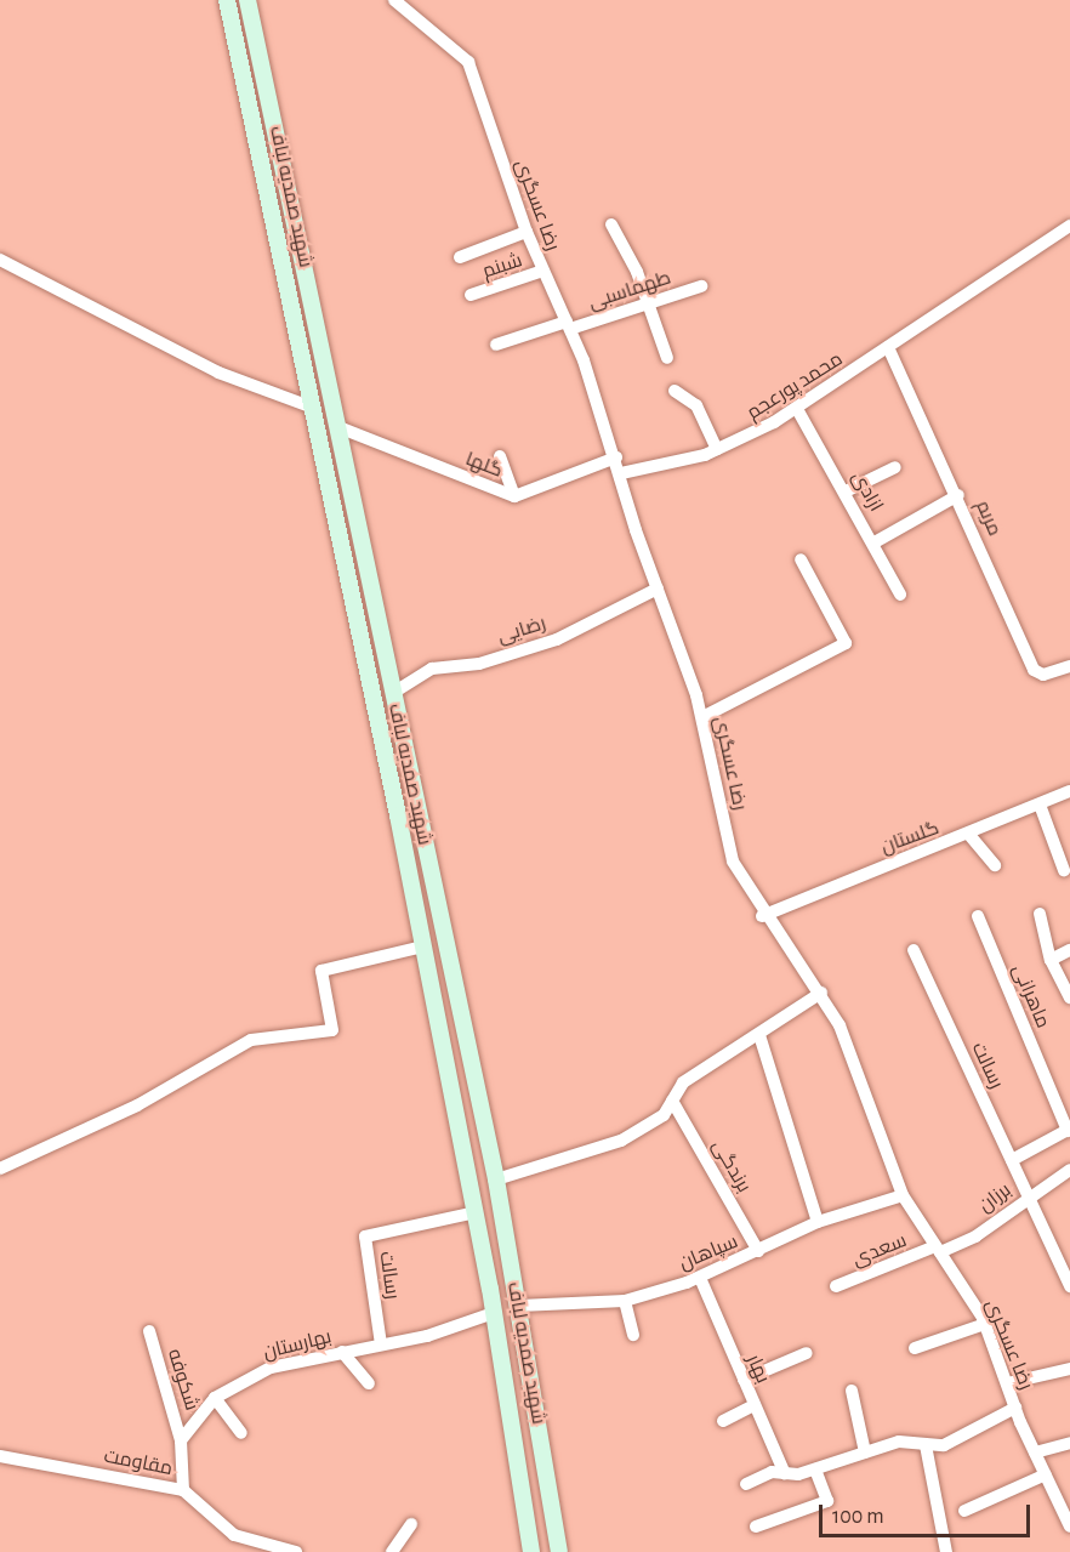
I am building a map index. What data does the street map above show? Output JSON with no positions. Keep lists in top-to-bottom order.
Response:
{
  "streets": {
    "main road": ["شهید صمدیه لباف"],
    "street": [
      "رضا عسگری",
      "شبنم",
      "طهماسبی",
      "محمد پورعجم",
      "گلها",
      "ازادی",
      "مریم",
      "رضایی",
      "گلستان",
      "ماهرانی",
      "رسالت",
      "برندگی",
      "برزان",
      "سعدی",
      "سپاهان",
      "بهارستان",
      "بهار",
      "شکوفه",
      "مقاومت"
    ]
  },
  "crossings": [
    ["شهید صمدیه لباف", "گلها"],
    ["شهید صمدیه لباف", "رضایی"],
    ["شهید صمدیه لباف", "رسالت"],
    ["شهید صمدیه لباف", "سپاهان"],
    ["شهید صمدیه لباف", "بهارستان"],
    ["رضا عسگری", "شبنم"],
    ["رضا عسگری", "طهماسبی"],
    ["رضا عسگری", "محمد پورعجم"],
    ["رضا عسگری", "گلها"],
    ["رضا عسگری", "رضایی"],
    ["رضا عسگری", "گلستان"],
    ["رضا عسگری", "برزان"],
    ["رضا عسگری", "سعدی"],
    ["رضا عسگری", "سپاهان"],
    ["محمد پورعجم", "ازادی"],
    ["محمد پورعجم", "مریم"],
    ["رسالت", "برزان"],
    ["رسالت", "بهارستان"],
    ["برندگی", "سپاهان"],
    ["برزان", "سعدی"],
    ["سپاهان", "بهار"],
    ["بهارستان", "شکوفه"]
  ],
  "scale_bar": "100 m"
}
